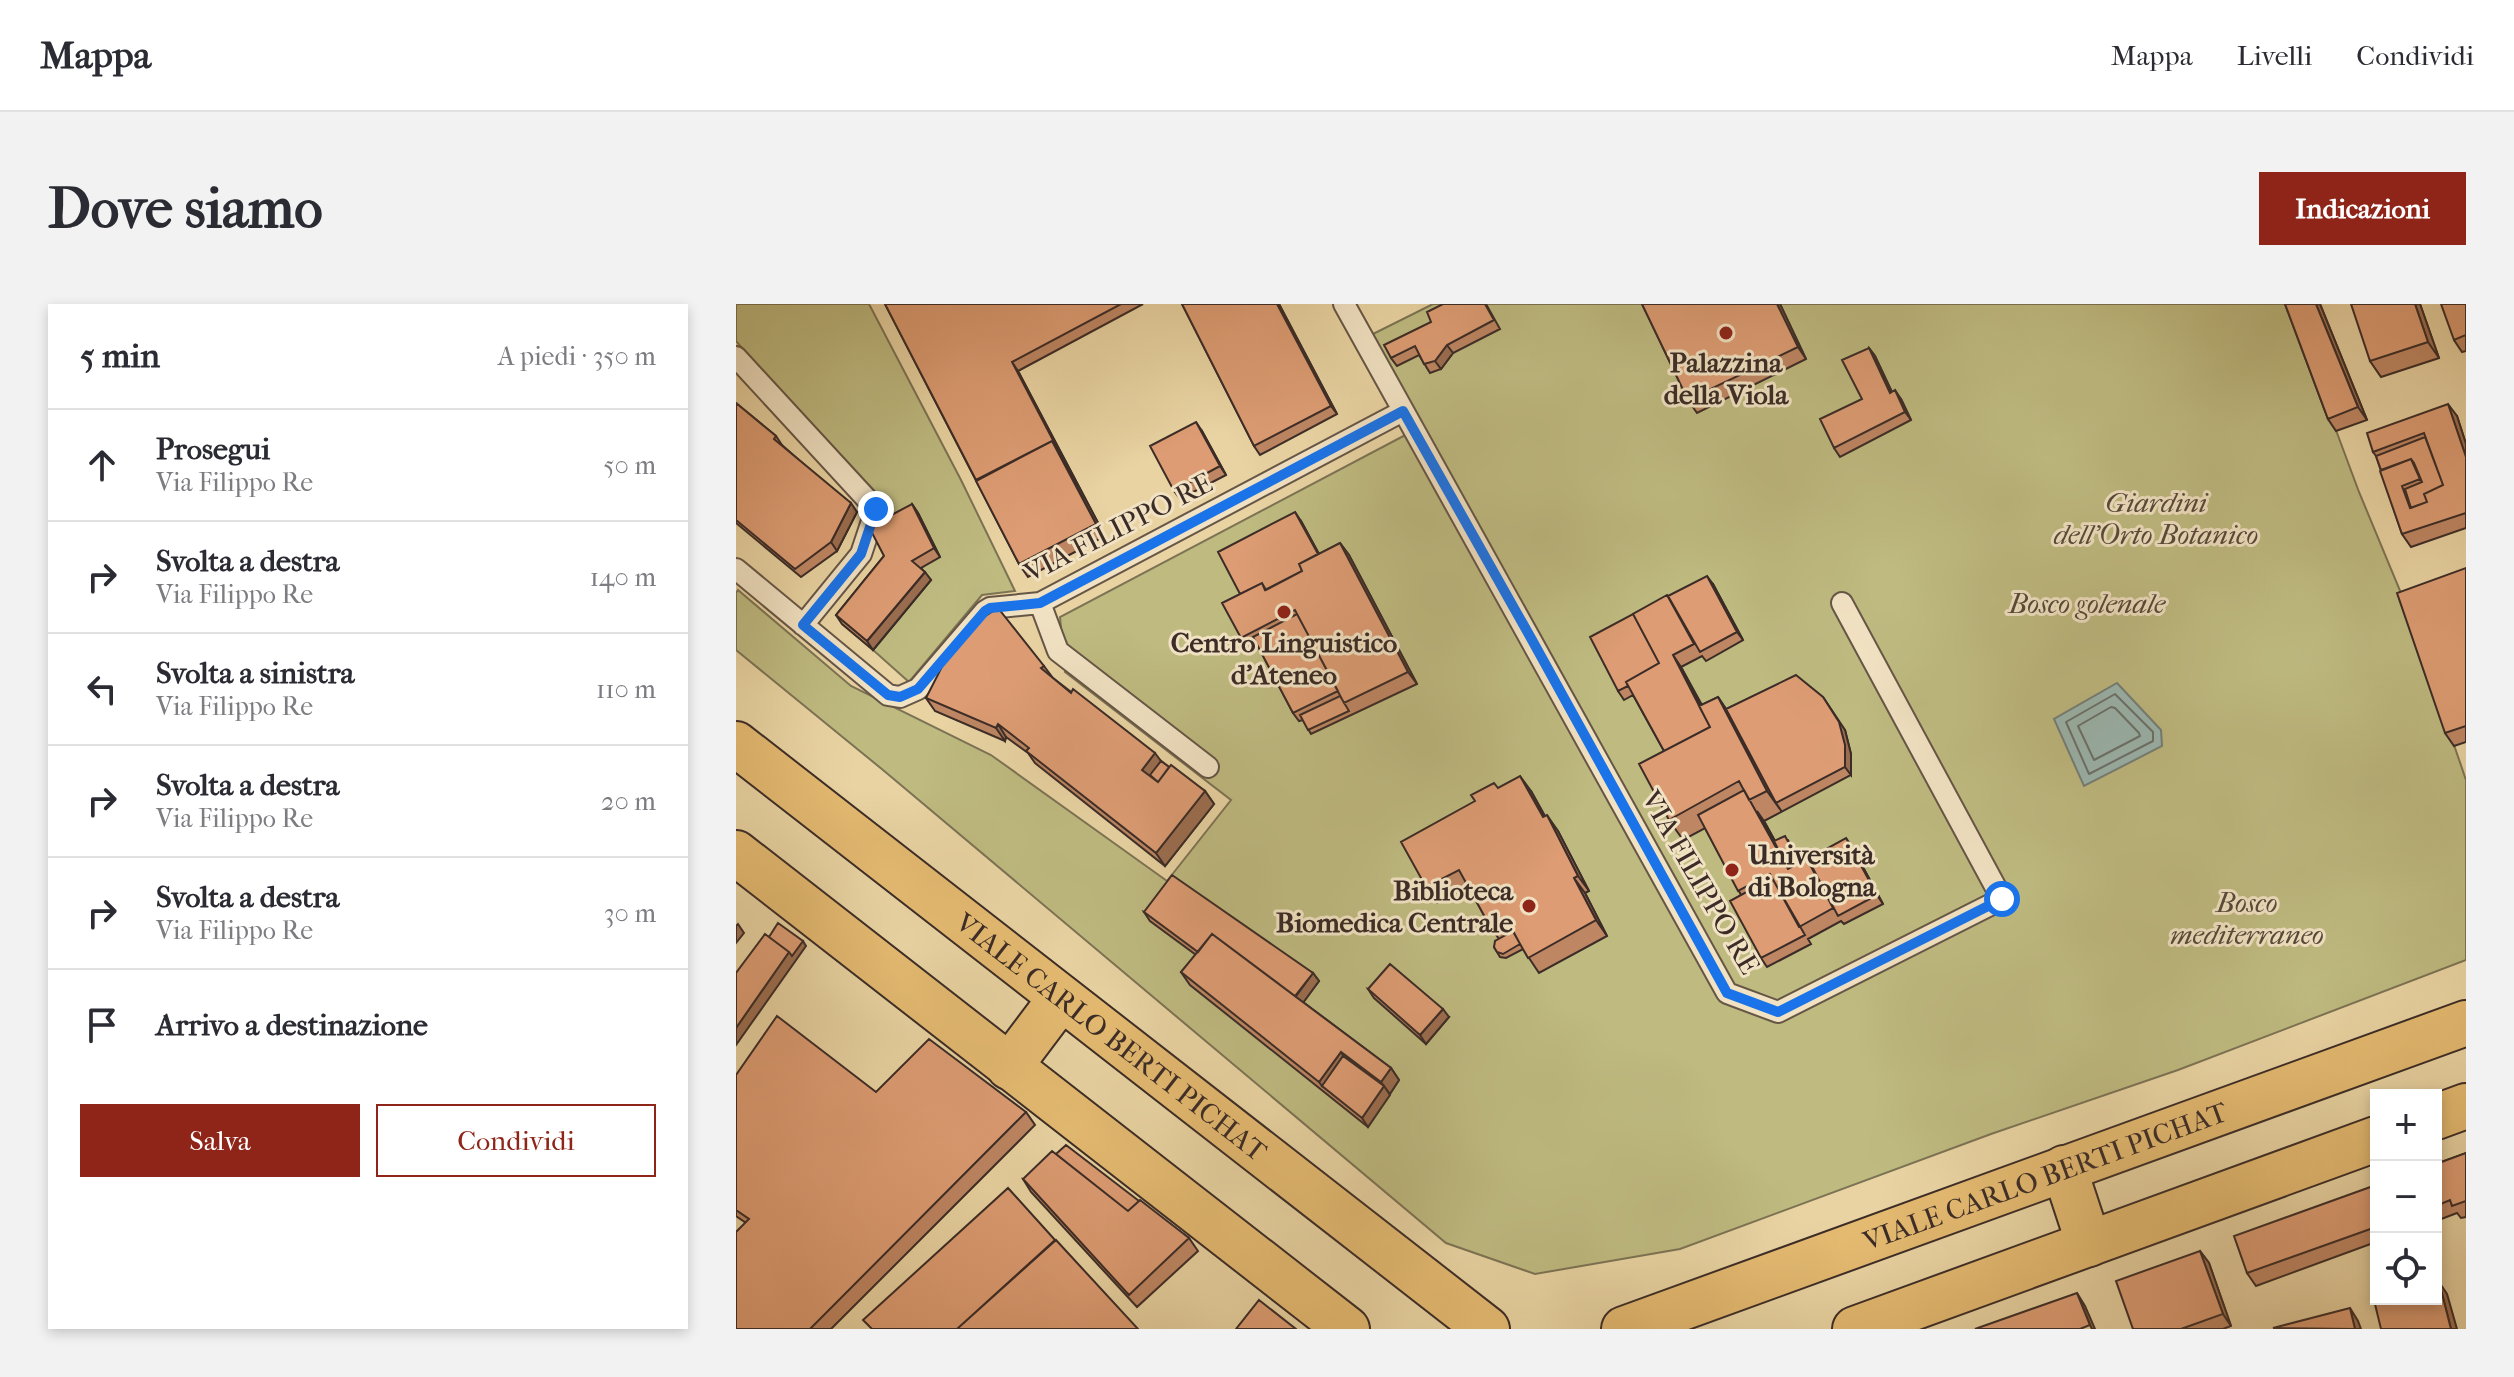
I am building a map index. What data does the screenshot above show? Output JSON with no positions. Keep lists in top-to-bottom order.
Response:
{
  "streets": {
    "main road": ["VIALE CARLO BERTI PICHAT"],
    "lane": ["VIA FILIPPO RE"]
  },
  "parks": ["Giardini dell'Orto Botanico", "Bosco golenale", "Bosco mediterraneo"],
  "places": [
    "Palazzina della Viola",
    "Centro Linguistico d'Ateneo",
    "Università di Bologna",
    "Biblioteca Biomedica Centrale"
  ],
  "page": {
    "header": "Mappa",
    "nav": ["Mappa", "Livelli", "Condividi"],
    "buttons": [
      "Indicazioni",
      ["Salva", "Condividi"]
    ],
    "title": "Dove siamo",
    "heading": ["5 min", "A piedi · 350 m"],
    "list": [
      ["Prosegui", "Via Filippo Re", "50 m"],
      ["Svolta a destra", "Via Filippo Re", "140 m"],
      ["Svolta a sinistra", "Via Filippo Re", "110 m"],
      ["Svolta a destra", "Via Filippo Re", "20 m"],
      ["Svolta a destra", "Via Filippo Re", "30 m"],
      "Arrivo a destinazione"
    ],
    "map_buttons": ["+", "−"]
  }
}
